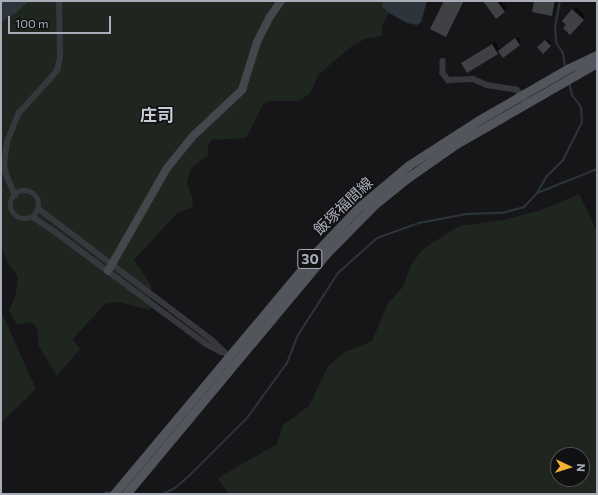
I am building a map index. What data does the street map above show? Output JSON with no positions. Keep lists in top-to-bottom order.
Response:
{
  "streets": {
    "main road": ["飯塚福間線", "30"]
  },
  "districts": ["庄司"],
  "scale_bar": "100 m",
  "north": "right"
}
